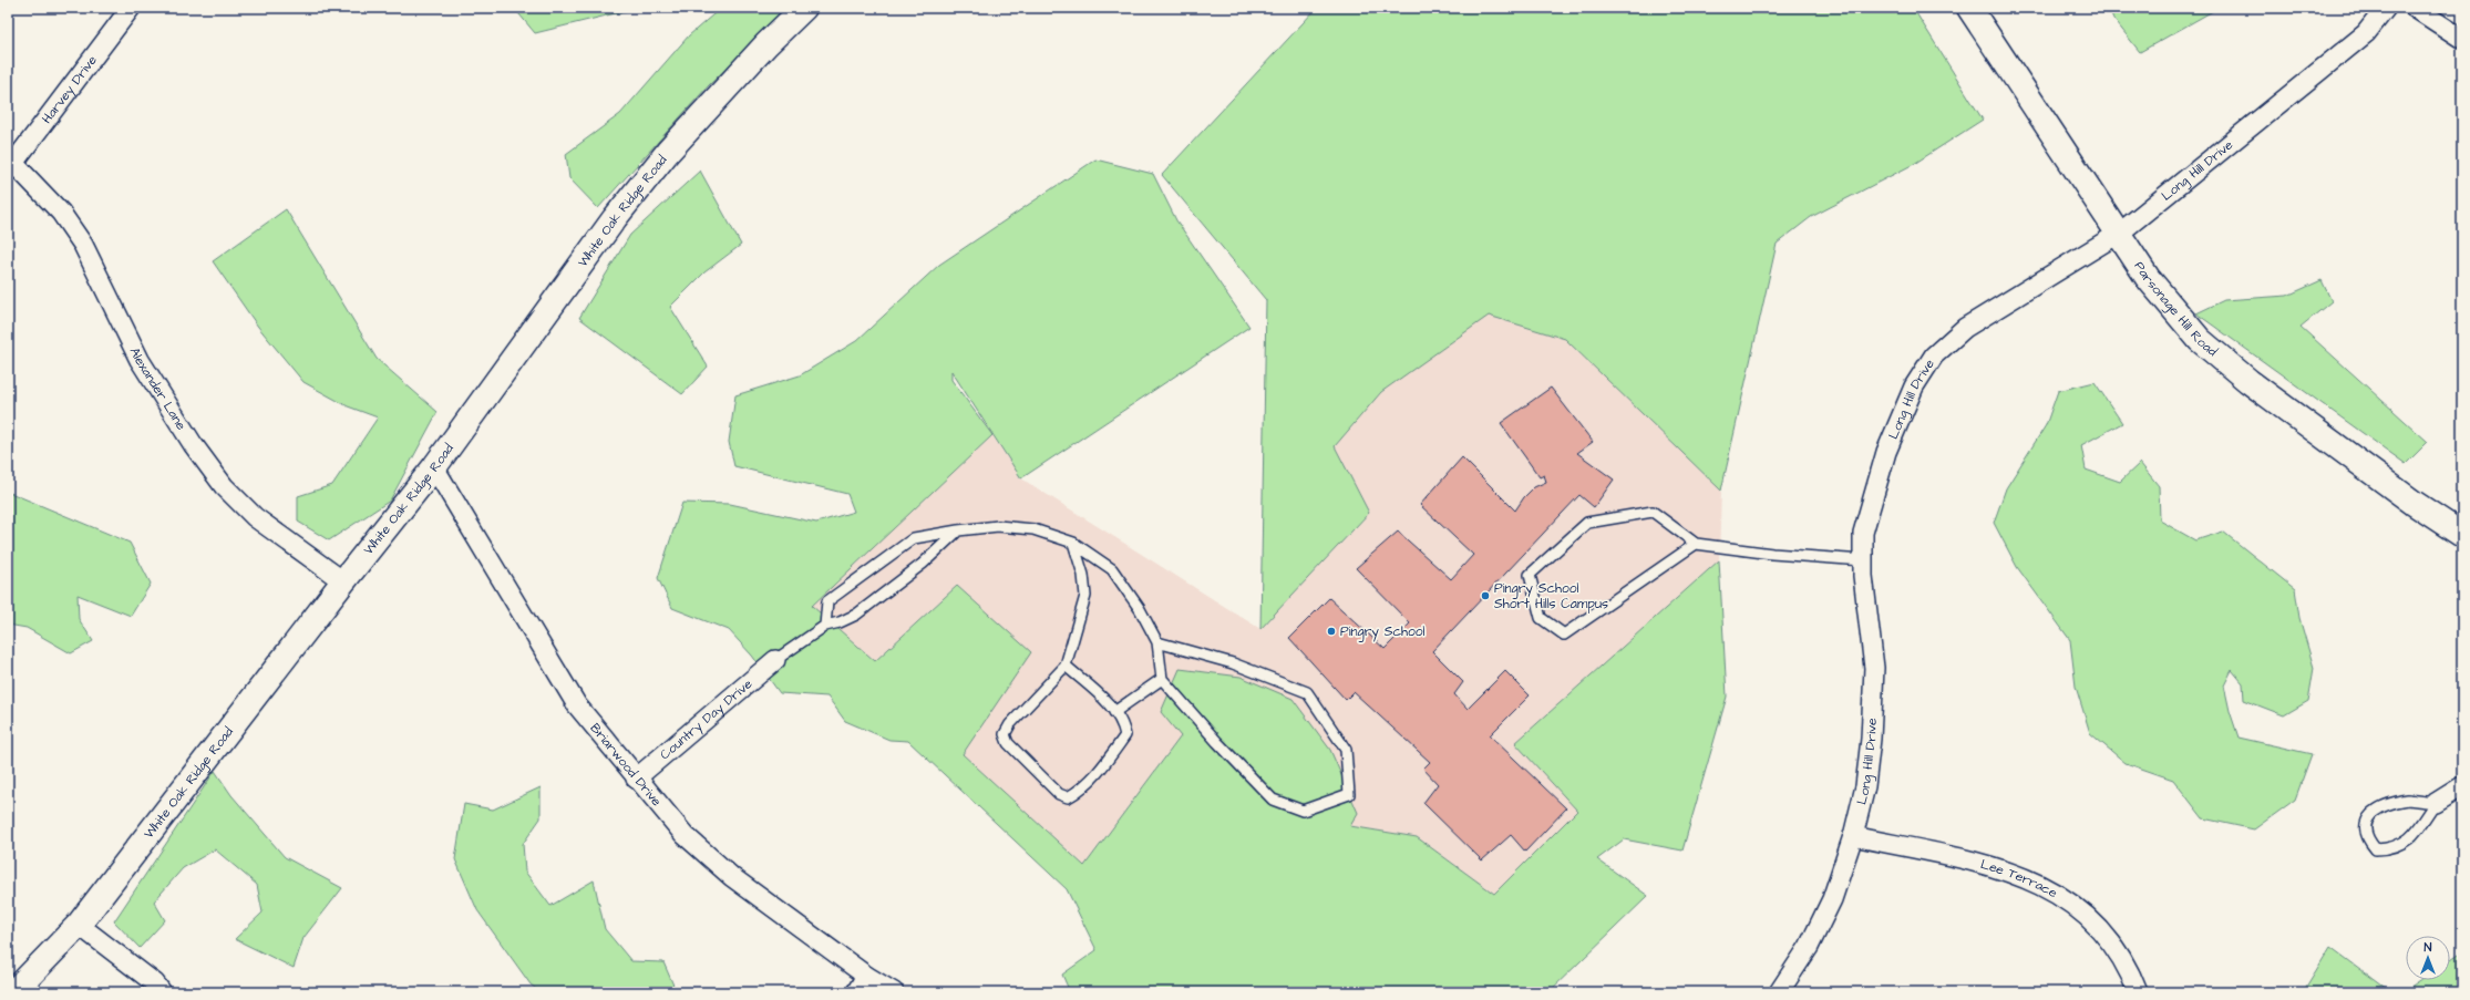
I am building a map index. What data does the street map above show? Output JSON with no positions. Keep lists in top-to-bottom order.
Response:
{
  "streets": {
    "street": [
      "Harvey Drive",
      "Long Hill Drive",
      "White Oak Ridge Road",
      "Parsonage Hill Road",
      "Alexander Lane",
      "Country Day Drive",
      "Briarwood Drive",
      "Lee Terrace"
    ]
  },
  "crossings": [
    ["Harvey Drive", "Alexander Lane"],
    ["Long Hill Drive", "Parsonage Hill Road"],
    ["Long Hill Drive", "Lee Terrace"],
    ["White Oak Ridge Road", "Alexander Lane"],
    ["White Oak Ridge Road", "Briarwood Drive"],
    ["Country Day Drive", "Briarwood Drive"]
  ],
  "places": ["Pingry School Short Hills Campus", "Pingry School"],
  "north": "top"
}
